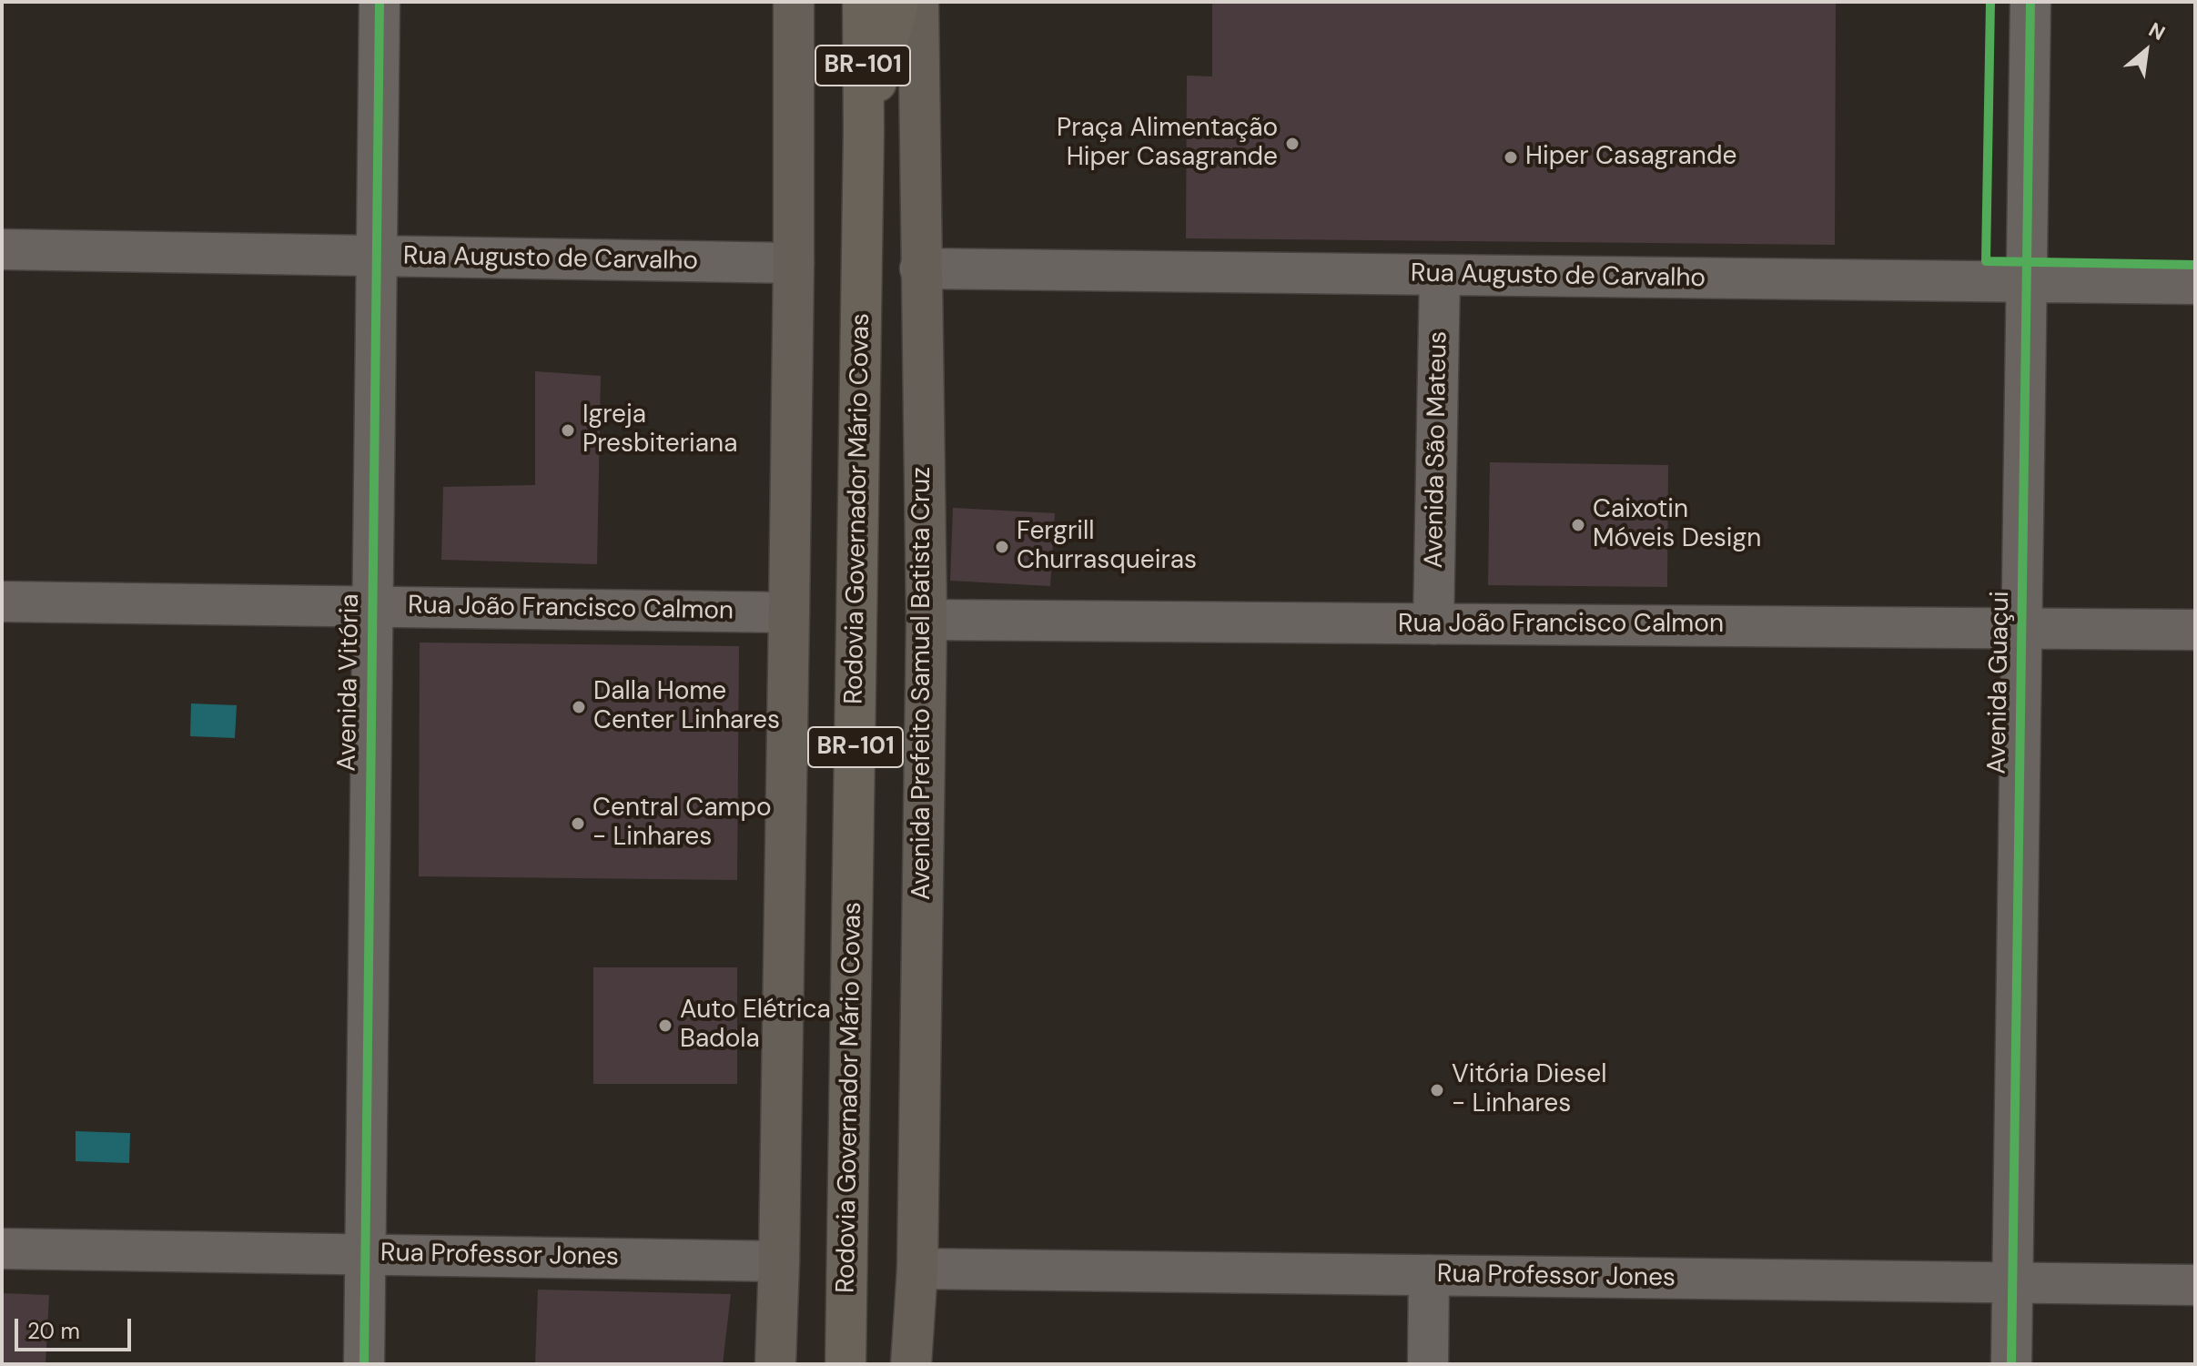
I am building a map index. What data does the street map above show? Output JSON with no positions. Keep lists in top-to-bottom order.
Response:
{
  "streets": {
    "highway": ["BR-101", "Rodovia Governador Mário Covas"],
    "main road": ["Avenida Prefeito Samuel Batista Cruz"],
    "street": [
      "Rua Augusto de Carvalho",
      "Avenida São Mateus",
      "Rua João Francisco Calmon",
      "Avenida Vitória",
      "Avenida Guaçui",
      "Rua Professor Jones"
    ]
  },
  "crossings": [
    ["Rua Augusto de Carvalho", "Avenida São Mateus"],
    ["Rua Augusto de Carvalho", "Avenida Vitória"],
    ["Rua Augusto de Carvalho", "Avenida Guaçui"],
    ["Rua Augusto de Carvalho", "Avenida Prefeito Samuel Batista Cruz"],
    ["Avenida São Mateus", "Rua João Francisco Calmon"],
    ["Rua João Francisco Calmon", "Avenida Vitória"],
    ["Rua João Francisco Calmon", "Avenida Guaçui"],
    ["Rua João Francisco Calmon", "Avenida Prefeito Samuel Batista Cruz"],
    ["Avenida Vitória", "Rua Professor Jones"],
    ["Avenida Guaçui", "Rua Professor Jones"],
    ["Avenida Prefeito Samuel Batista Cruz", "Rua Professor Jones"]
  ],
  "places": [
    "Praça Alimentação Hiper Casagrande",
    "Hiper Casagrande",
    "Igreja Presbiteriana",
    "Caixotin Móveis Design",
    "Fergrill Churrasqueiras",
    "Dalla Home Center Linhares",
    "Central Campo - Linhares",
    "Auto Elétrica Badola",
    "Vitória Diesel - Linhares"
  ],
  "scale_bar": "20 m",
  "north": "top right"
}
